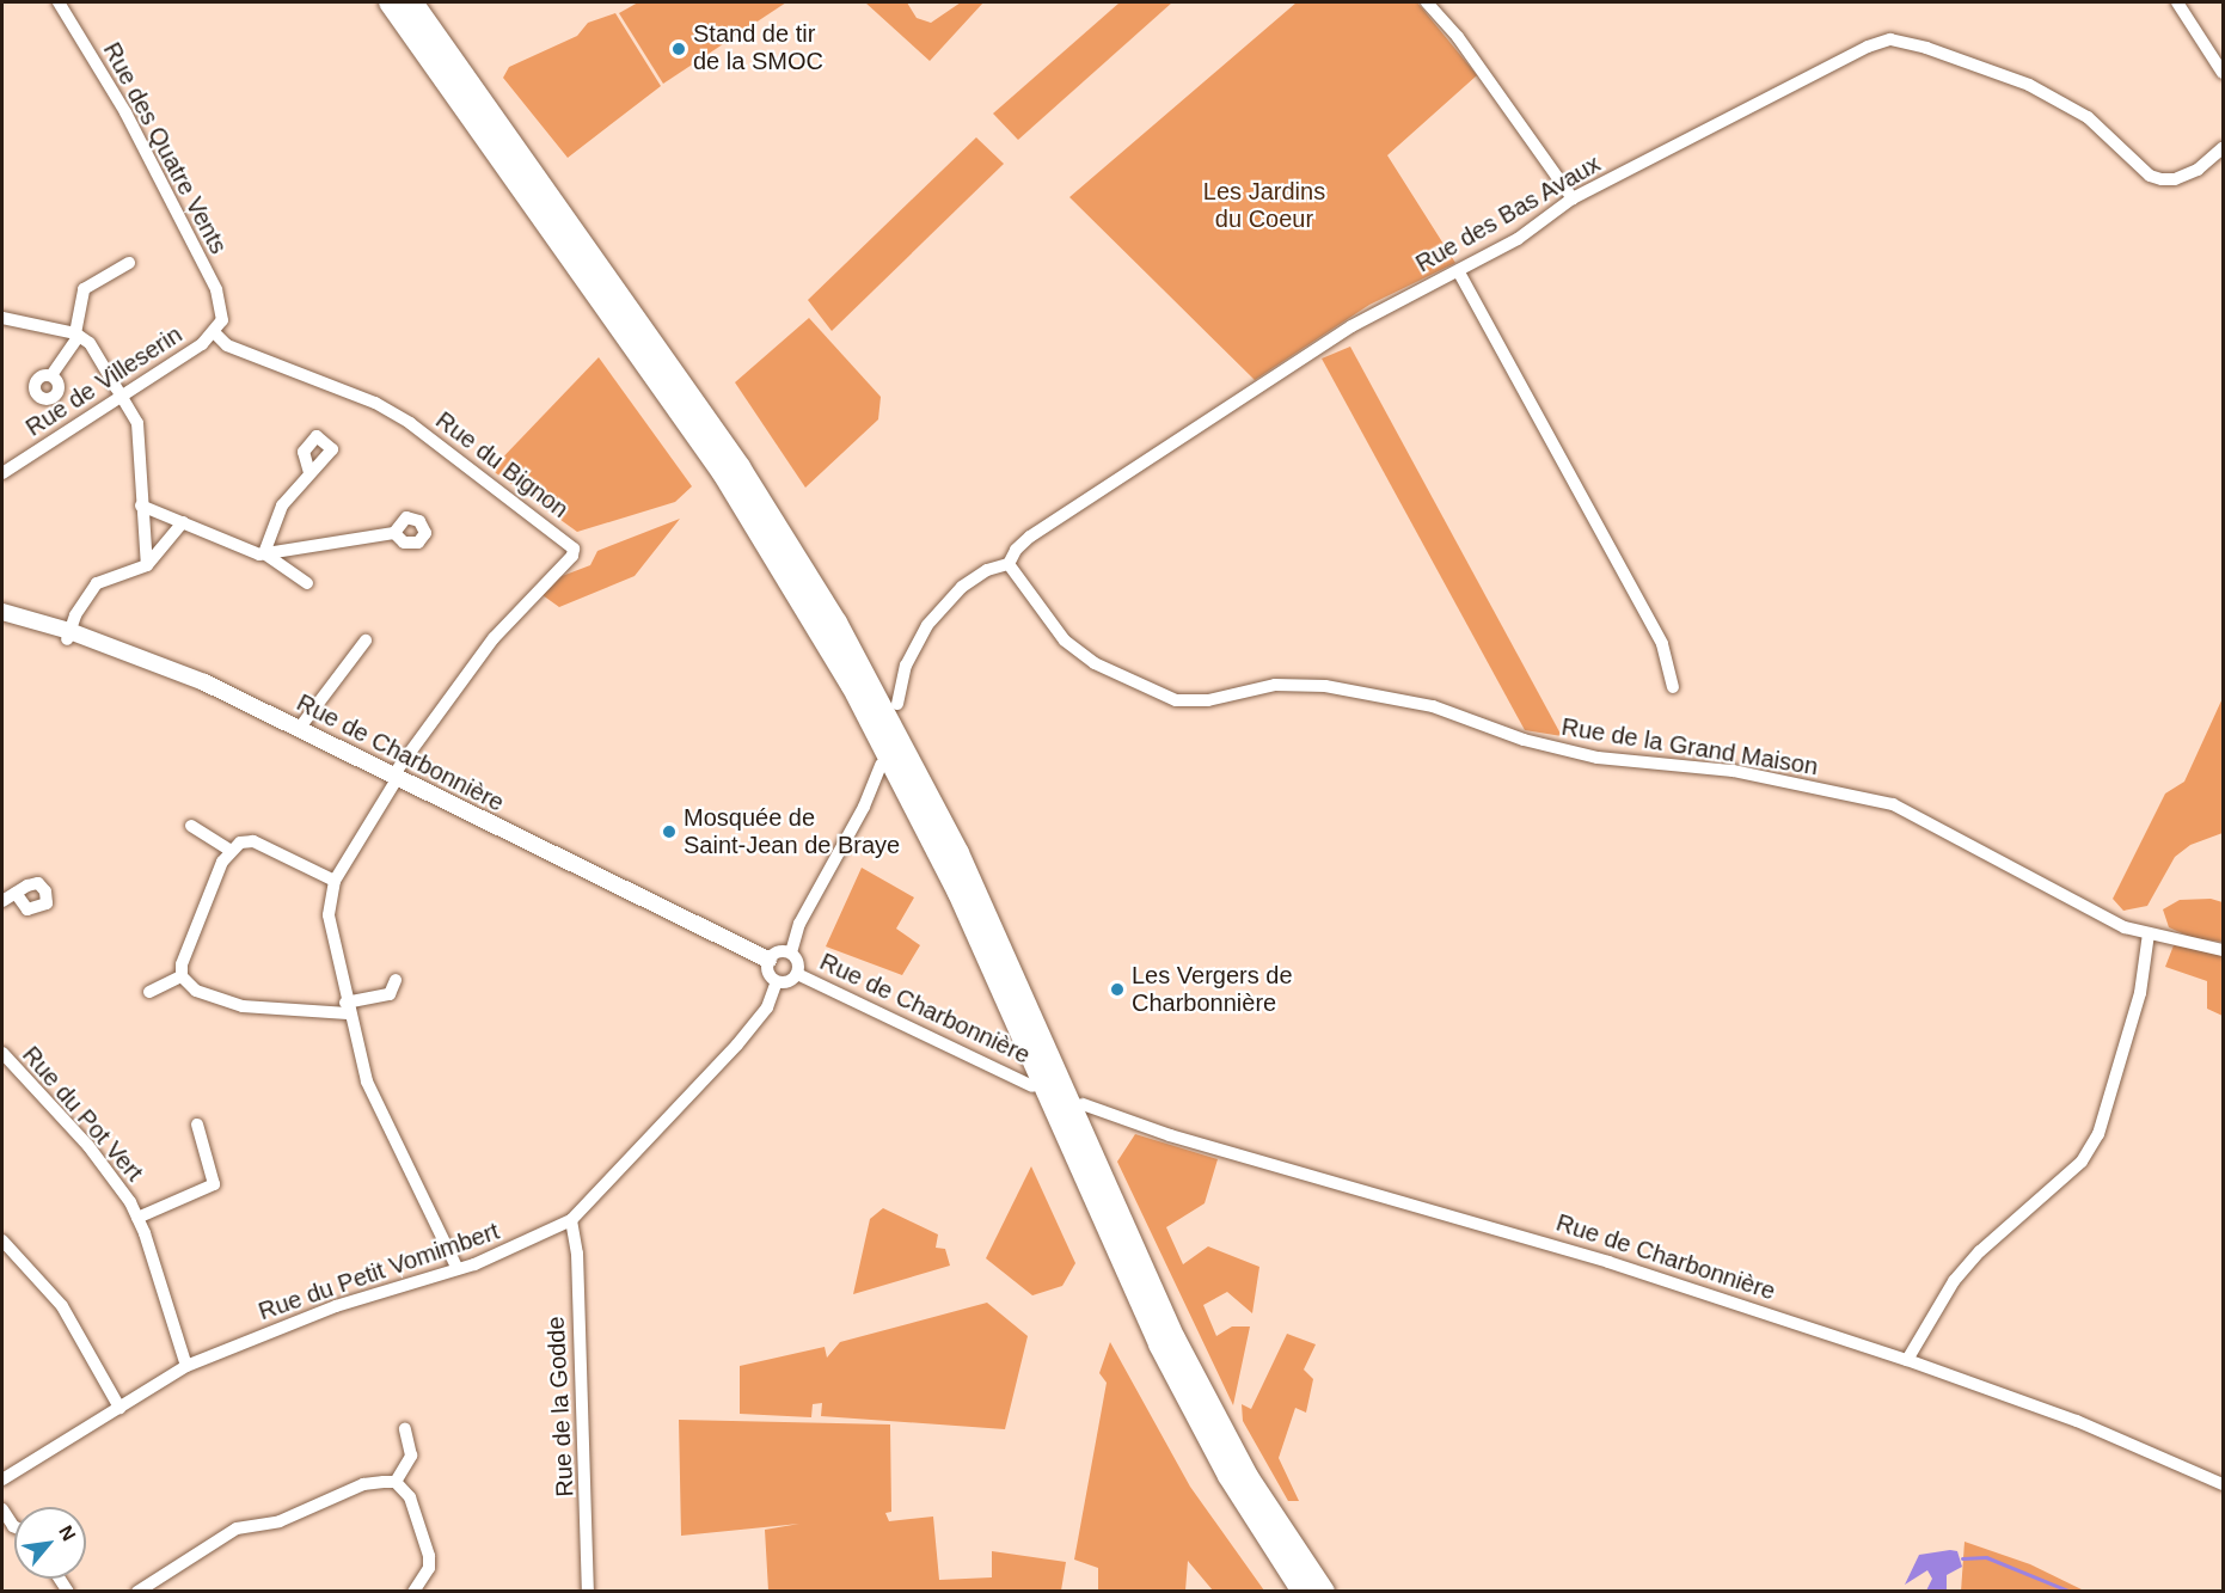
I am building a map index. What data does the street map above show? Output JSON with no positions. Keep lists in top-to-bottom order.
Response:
{
  "streets": {
    "street": [
      "Rue des Quatre Vents",
      "Rue des Bas Avaux",
      "Rue de Villeserin",
      "Rue du Bignon",
      "Rue de la Grand Maison",
      "Rue de Charbonnière",
      "Rue du Pot Vert",
      "Rue du Petit Vomimbert",
      "Rue de la Godde"
    ]
  },
  "crossings": [
    ["Rue des Quatre Vents", "Rue de Villeserin"],
    ["Rue des Bas Avaux", "Rue de la Grand Maison"],
    ["Rue de Villeserin", "Rue du Bignon"],
    ["Rue du Bignon", "Rue de Charbonnière"],
    ["Rue de Charbonnière", "Rue du Petit Vomimbert"],
    ["Rue du Pot Vert", "Rue du Petit Vomimbert"],
    ["Rue du Petit Vomimbert", "Rue de la Godde"]
  ],
  "parks": ["Les Jardins du Coeur"],
  "places": ["Stand de tir de la SMOC", "Mosquée de Saint-Jean de Braye", "Les Vergers de Charbonnière"],
  "north": "top right"
}
